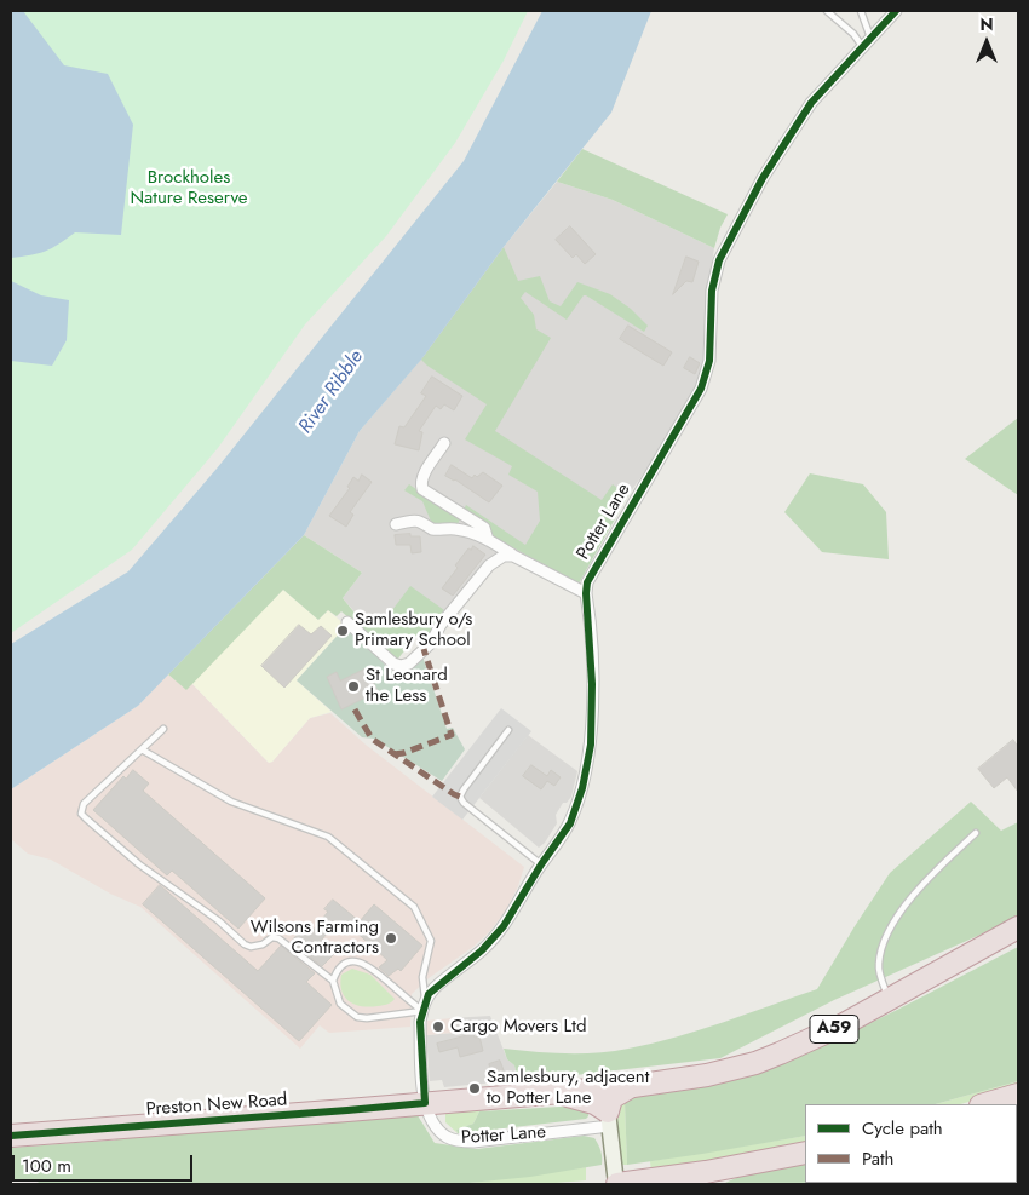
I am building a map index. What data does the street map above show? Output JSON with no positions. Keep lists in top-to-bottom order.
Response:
{
  "streets": {
    "highway": ["A59", "Preston New Road"],
    "street": ["Potter Lane"]
  },
  "crossings": [
    ["Potter Lane", "Preston New Road"]
  ],
  "water": ["River Ribble"],
  "parks": ["Brockholes Nature Reserve"],
  "places": [
    "Samlesbury o/s Primary School",
    "St Leonard the Less",
    "Wilsons Farming Contractors",
    "Cargo Movers Ltd",
    "Samlesbury, adjacent to Potter Lane"
  ],
  "legend": ["Cycle path", "Path"],
  "scale_bar": "100 m",
  "north": "top"
}
